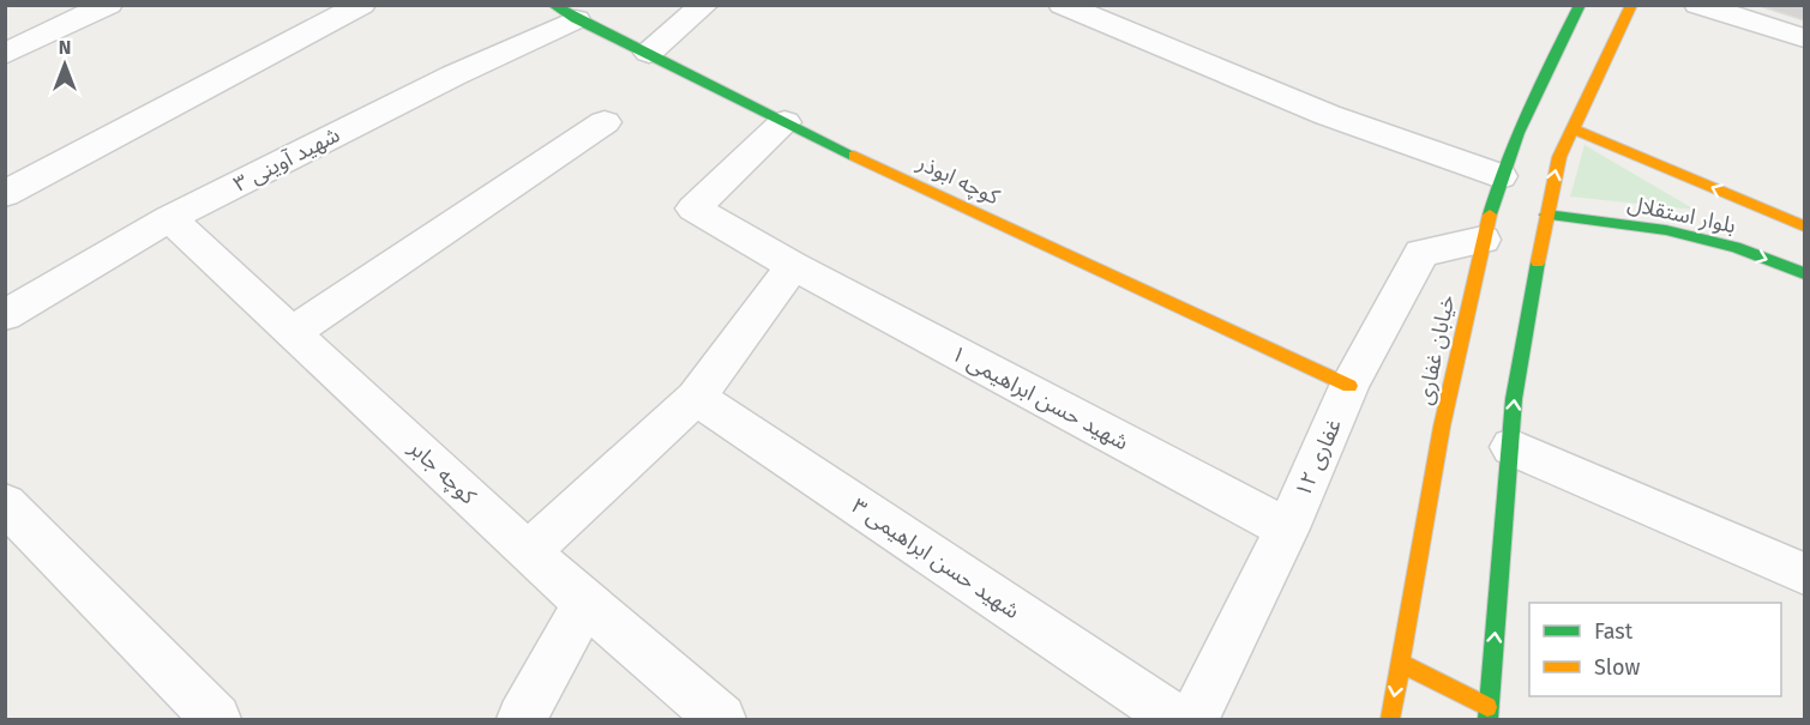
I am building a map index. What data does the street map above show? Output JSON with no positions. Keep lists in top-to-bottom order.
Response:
{
  "streets": {
    "street": [
      "شهید آوینی ۳",
      "کوچه ابوذر",
      "بلوار استقلال",
      "خیابان غفاری",
      "شهید حسن ابراهیمی ۱",
      "غفاری ۱۲",
      "کوچه جابر",
      "شهید حسن ابراهیمی ۳"
    ]
  },
  "crossings": [
    ["شهید آوینی ۳", "کوچه ابوذر"],
    ["شهید آوینی ۳", "کوچه جابر"],
    ["کوچه ابوذر", "شهید حسن ابراهیمی ۱"],
    ["کوچه ابوذر", "غفاری ۱۲"],
    ["خیابان غفاری", "غفاری ۱۲"],
    ["شهید حسن ابراهیمی ۱", "غفاری ۱۲"]
  ],
  "legend": ["Fast", "Slow"],
  "north": "top"
}
